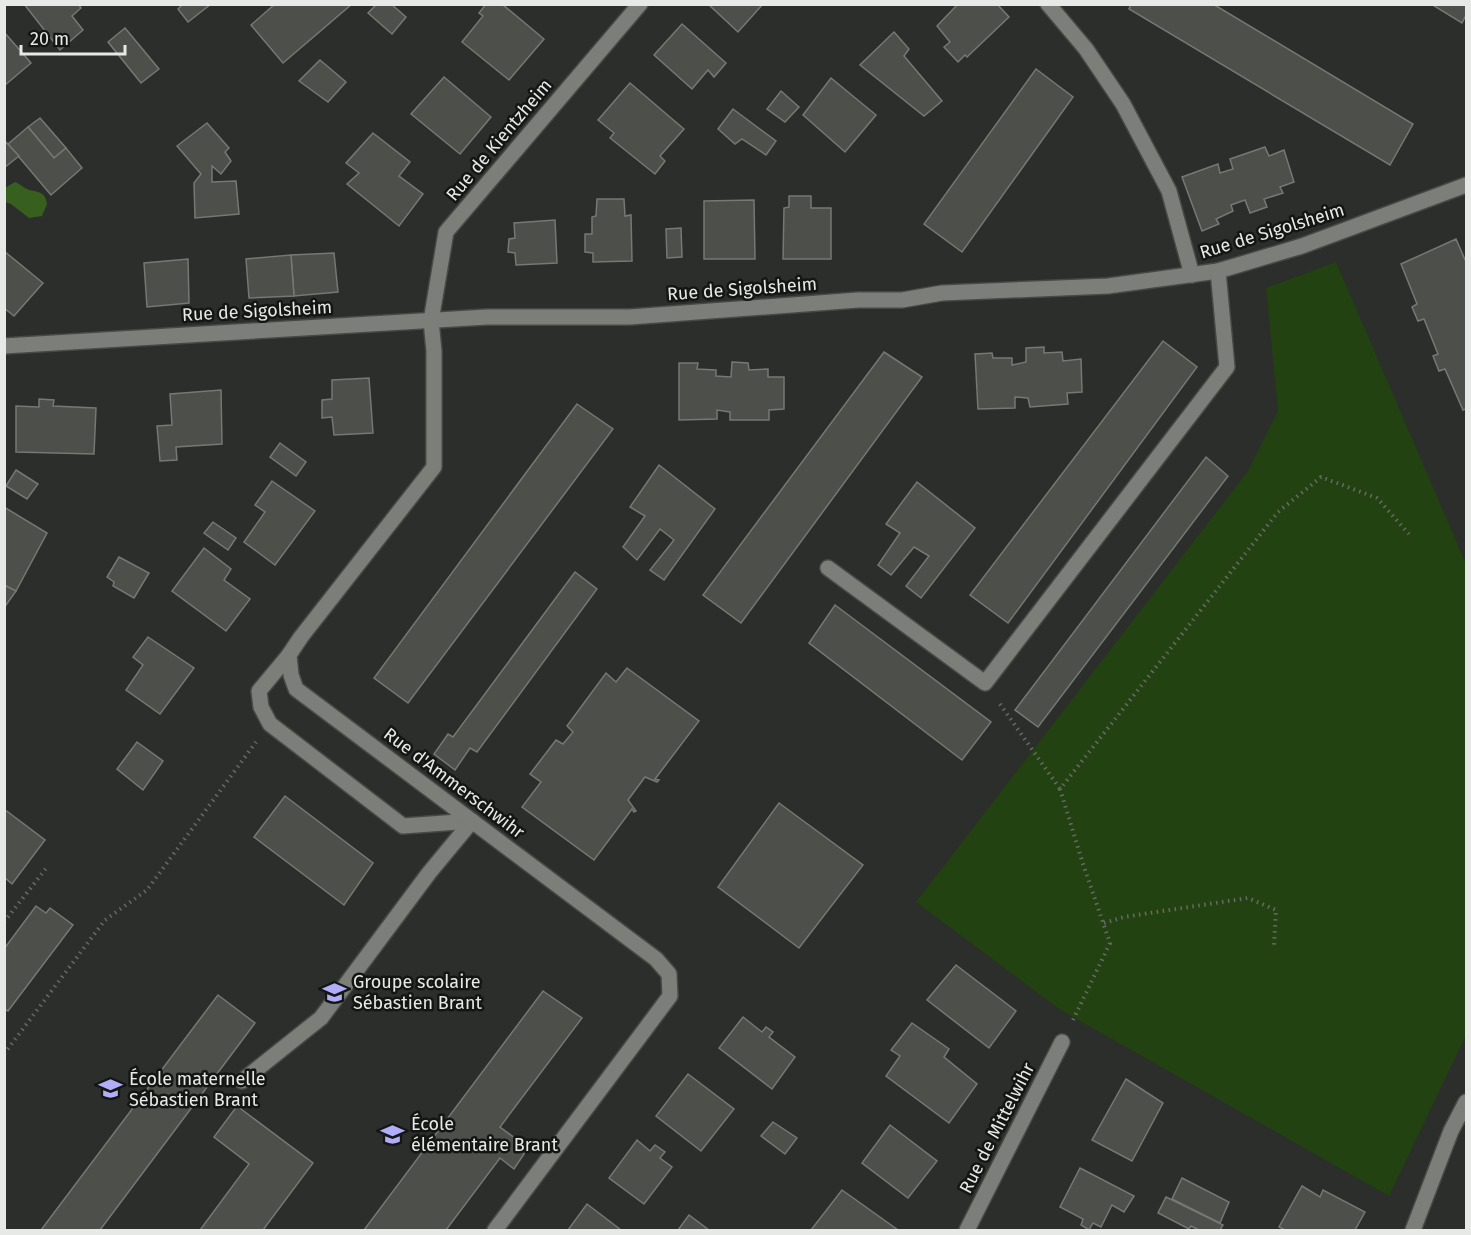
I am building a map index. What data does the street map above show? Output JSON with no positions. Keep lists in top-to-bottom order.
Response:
{
  "streets": {
    "street": [
      "Rue de Kientzheim",
      "Rue de Sigolsheim",
      "Rue d'Ammerschwihr",
      "Rue de Mittelwihr"
    ]
  },
  "crossings": [
    ["Rue de Kientzheim", "Rue de Sigolsheim"]
  ],
  "places": {
    "school or university": ["Groupe scolaire Sébastien Brant", "École maternelle Sébastien Brant", "École élémentaire Brant"]
  },
  "scale_bar": "20 m"
}
